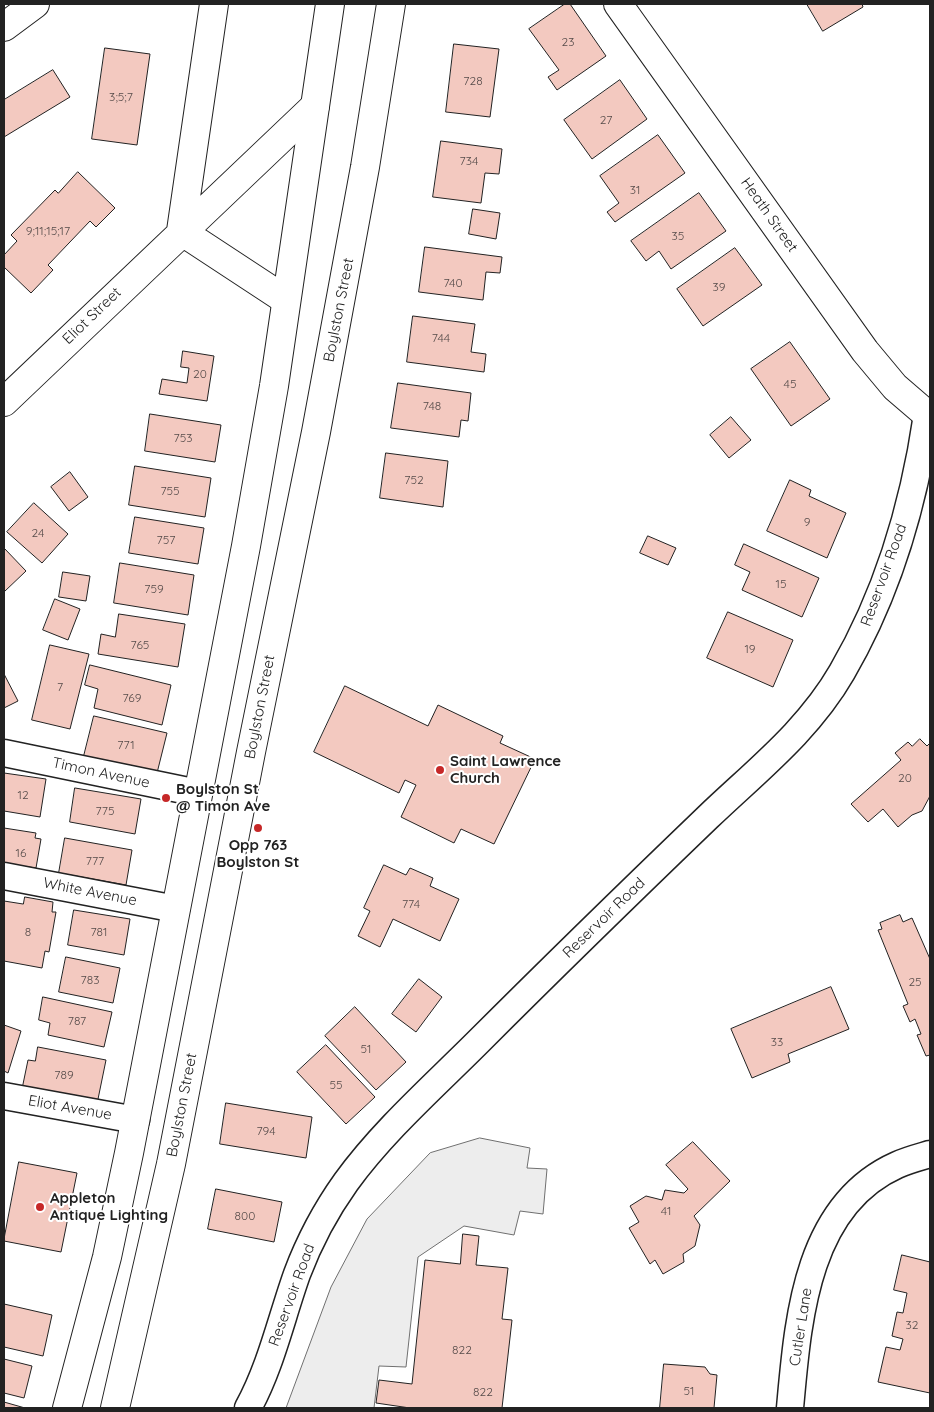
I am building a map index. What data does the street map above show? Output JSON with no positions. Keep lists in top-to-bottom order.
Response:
{
  "streets": {
    "main road": ["Heath Street", "Boylston Street", "Eliot Street"],
    "street": [
      "Reservoir Road",
      "Timon Avenue",
      "White Avenue",
      "Eliot Avenue",
      "Cutler Lane"
    ]
  },
  "crossings": [
    ["Heath Street", "Reservoir Road"]
  ],
  "places": [
    "Saint Lawrence Church",
    "Boylston St @ Timon Ave",
    "Opp 763 Boylston St",
    "Appleton Antique Lighting"
  ],
  "house_numbers": [
    "23",
    "728",
    "3;5;7",
    "27",
    "734",
    "31",
    "9;11;15;17",
    "35",
    "740",
    "39",
    "744",
    "20",
    "45",
    "748",
    "753",
    "752",
    "755",
    "9",
    "24",
    "757",
    "15",
    "759",
    "765",
    "19",
    "7",
    "769",
    "771",
    "20",
    "12",
    "775",
    "16",
    "777",
    "774",
    "8",
    "781",
    "783",
    "25",
    "787",
    "33",
    "51",
    "789",
    "55",
    "794",
    "41",
    "800",
    "32",
    "822",
    "51",
    "822"
  ]
}
